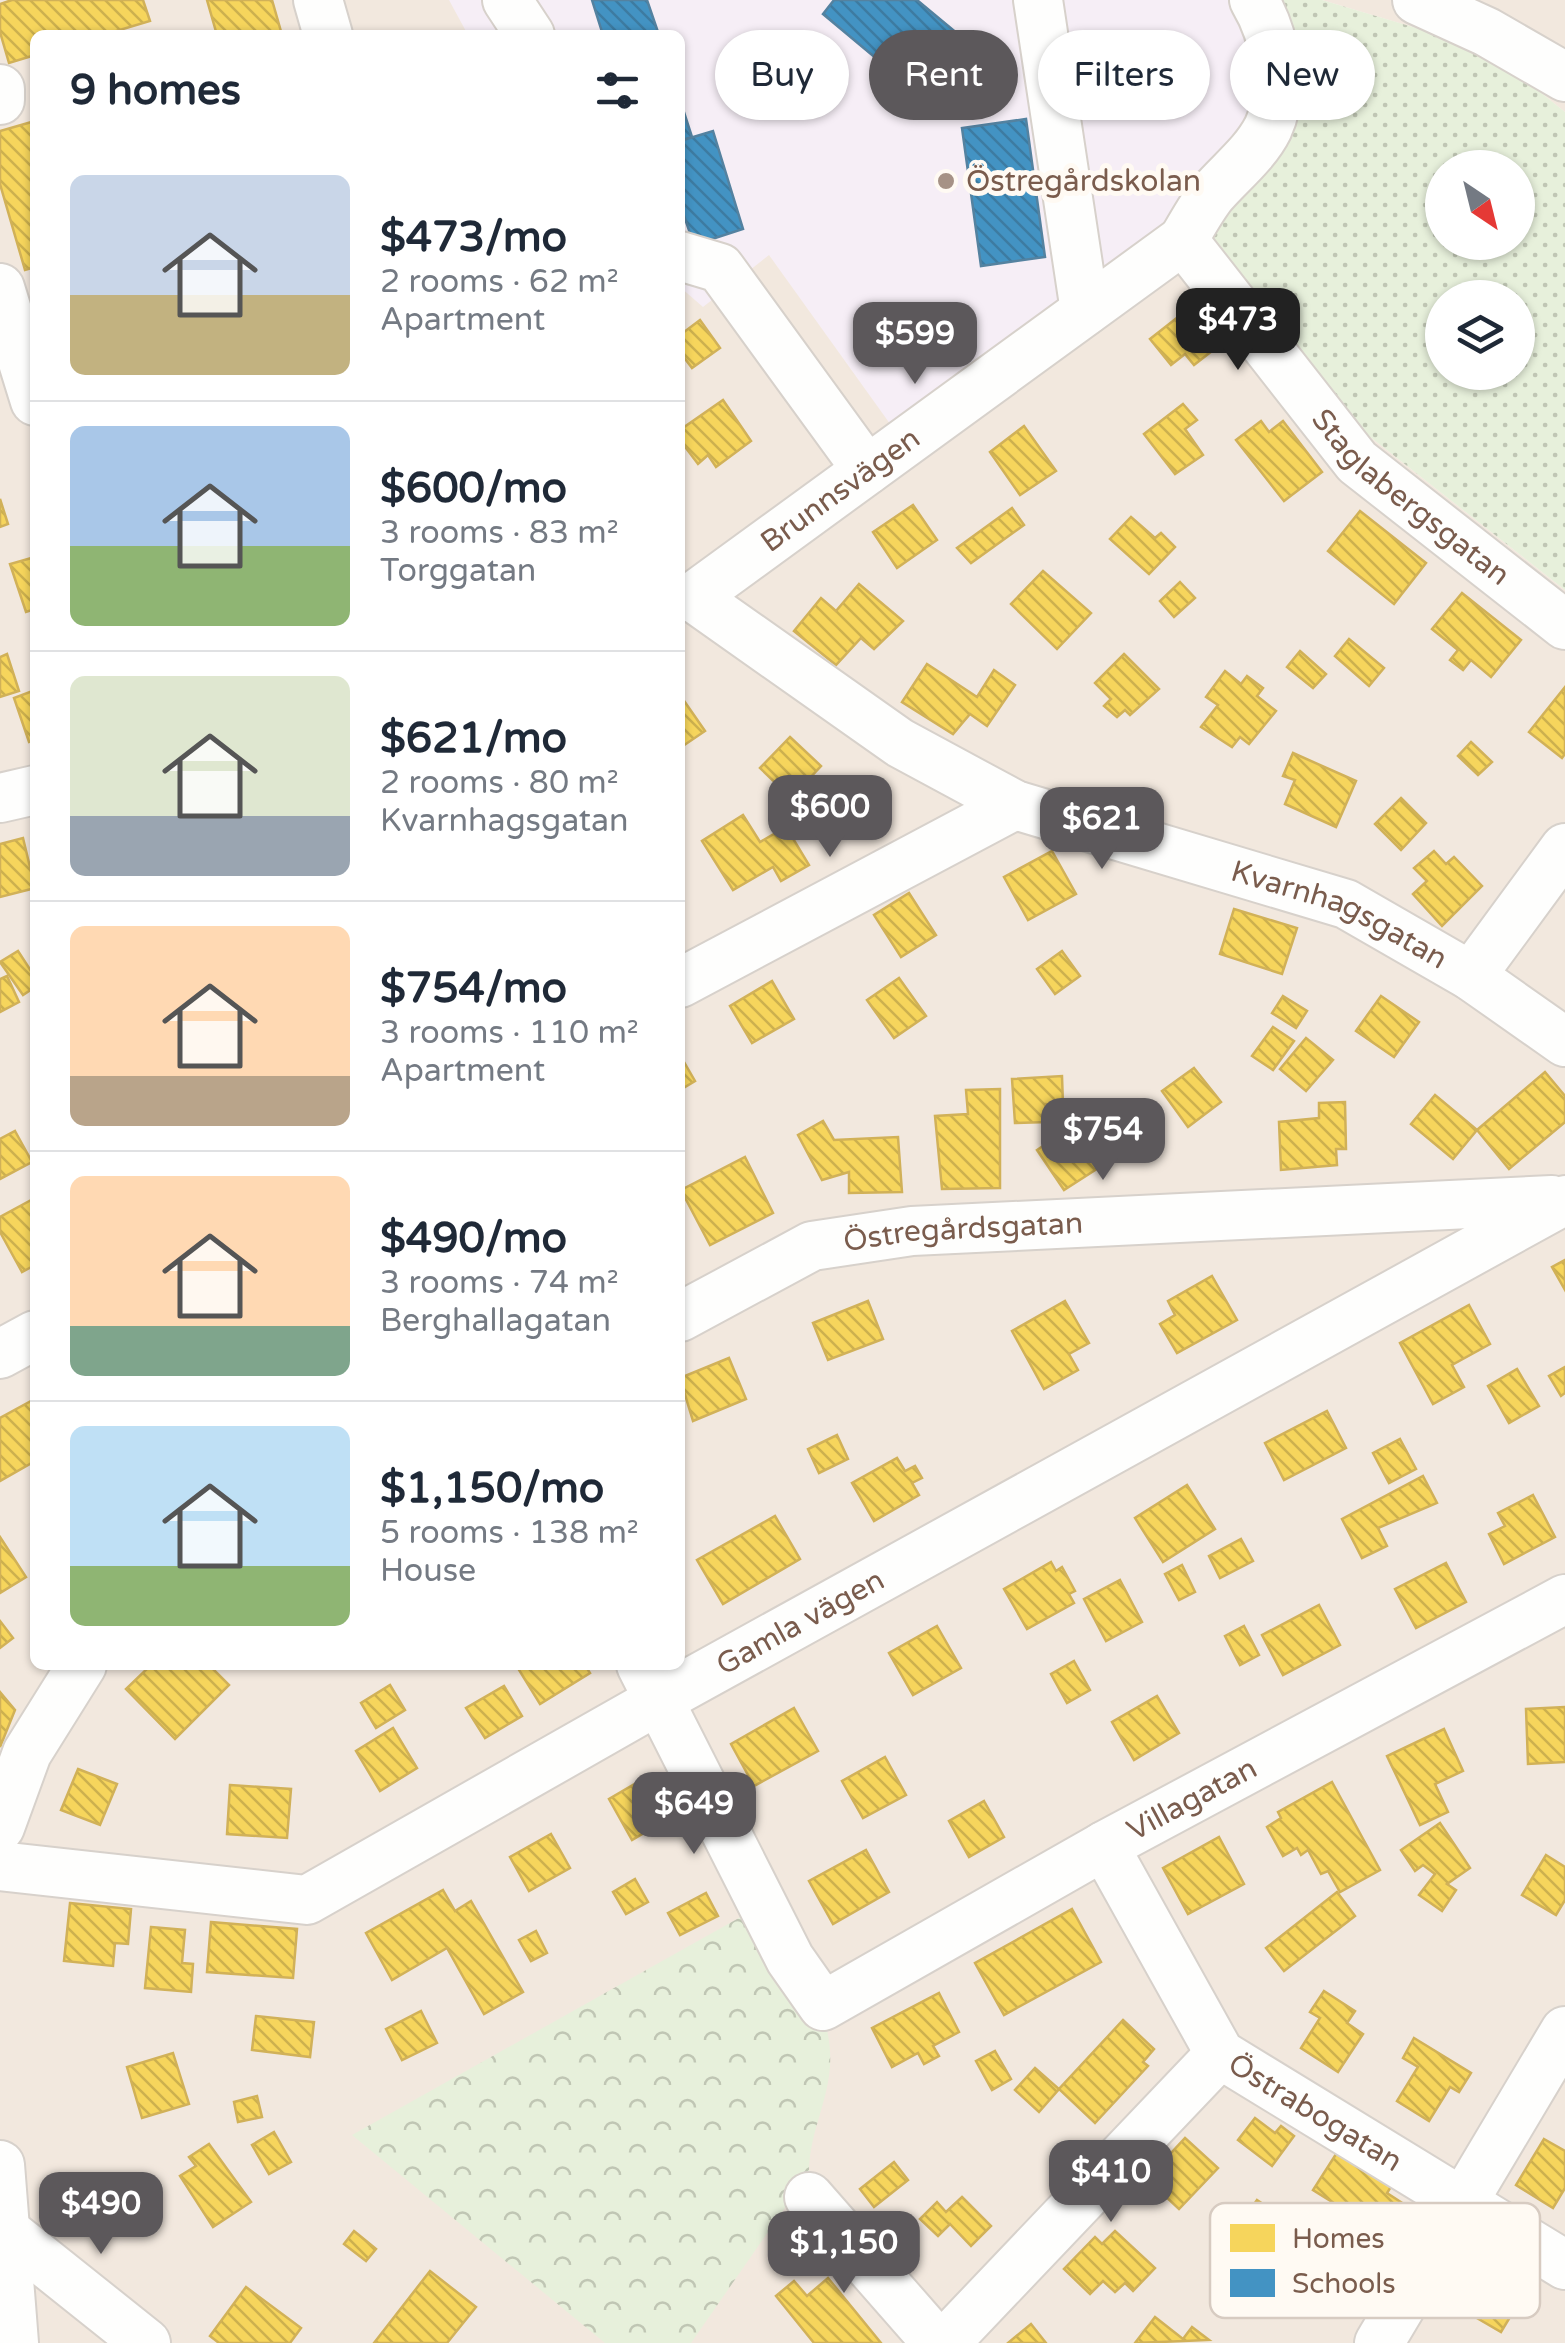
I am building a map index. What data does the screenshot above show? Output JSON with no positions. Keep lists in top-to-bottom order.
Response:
{
  "streets": {
    "street": [
      "Brunnsvägen",
      "Staglabergsgatan",
      "Kvarnhagsgatan",
      "Östregårdsgatan",
      "Gamla vägen",
      "Villagatan",
      "Östrabogatan"
    ]
  },
  "crossings": [
    ["Brunnsvägen", "Staglabergsgatan"],
    ["Brunnsvägen", "Kvarnhagsgatan"],
    ["Östregårdsgatan", "Gamla vägen"],
    ["Gamla vägen", "Villagatan"],
    ["Villagatan", "Östrabogatan"]
  ],
  "places": ["Östregårdskolan"],
  "legend": ["Homes", "Schools"],
  "north": "bottom right",
  "page": {
    "chip": [
      "Buy",
      "Rent",
      "Filters",
      "New"
    ],
    "heading": "9 homes",
    "list": [
      {
        "name": "$473/mo",
        "note": "2 rooms · 62 m² · Apartment"
      },
      {
        "name": "$600/mo",
        "note": "3 rooms · 83 m² · Torggatan"
      },
      {
        "name": "$621/mo",
        "note": "2 rooms · 80 m² · Kvarnhagsgatan"
      },
      {
        "name": "$754/mo",
        "note": "3 rooms · 110 m² · Apartment"
      },
      {
        "name": "$490/mo",
        "note": "3 rooms · 74 m² · Berghallagatan"
      },
      {
        "name": "$1,150/mo",
        "note": "5 rooms · 138 m² · House"
      }
    ],
    "price": [
      "$473",
      "$599",
      "$600",
      "$621",
      "$754",
      "$649",
      "$410",
      "$490",
      "$1,150"
    ]
  }
}
